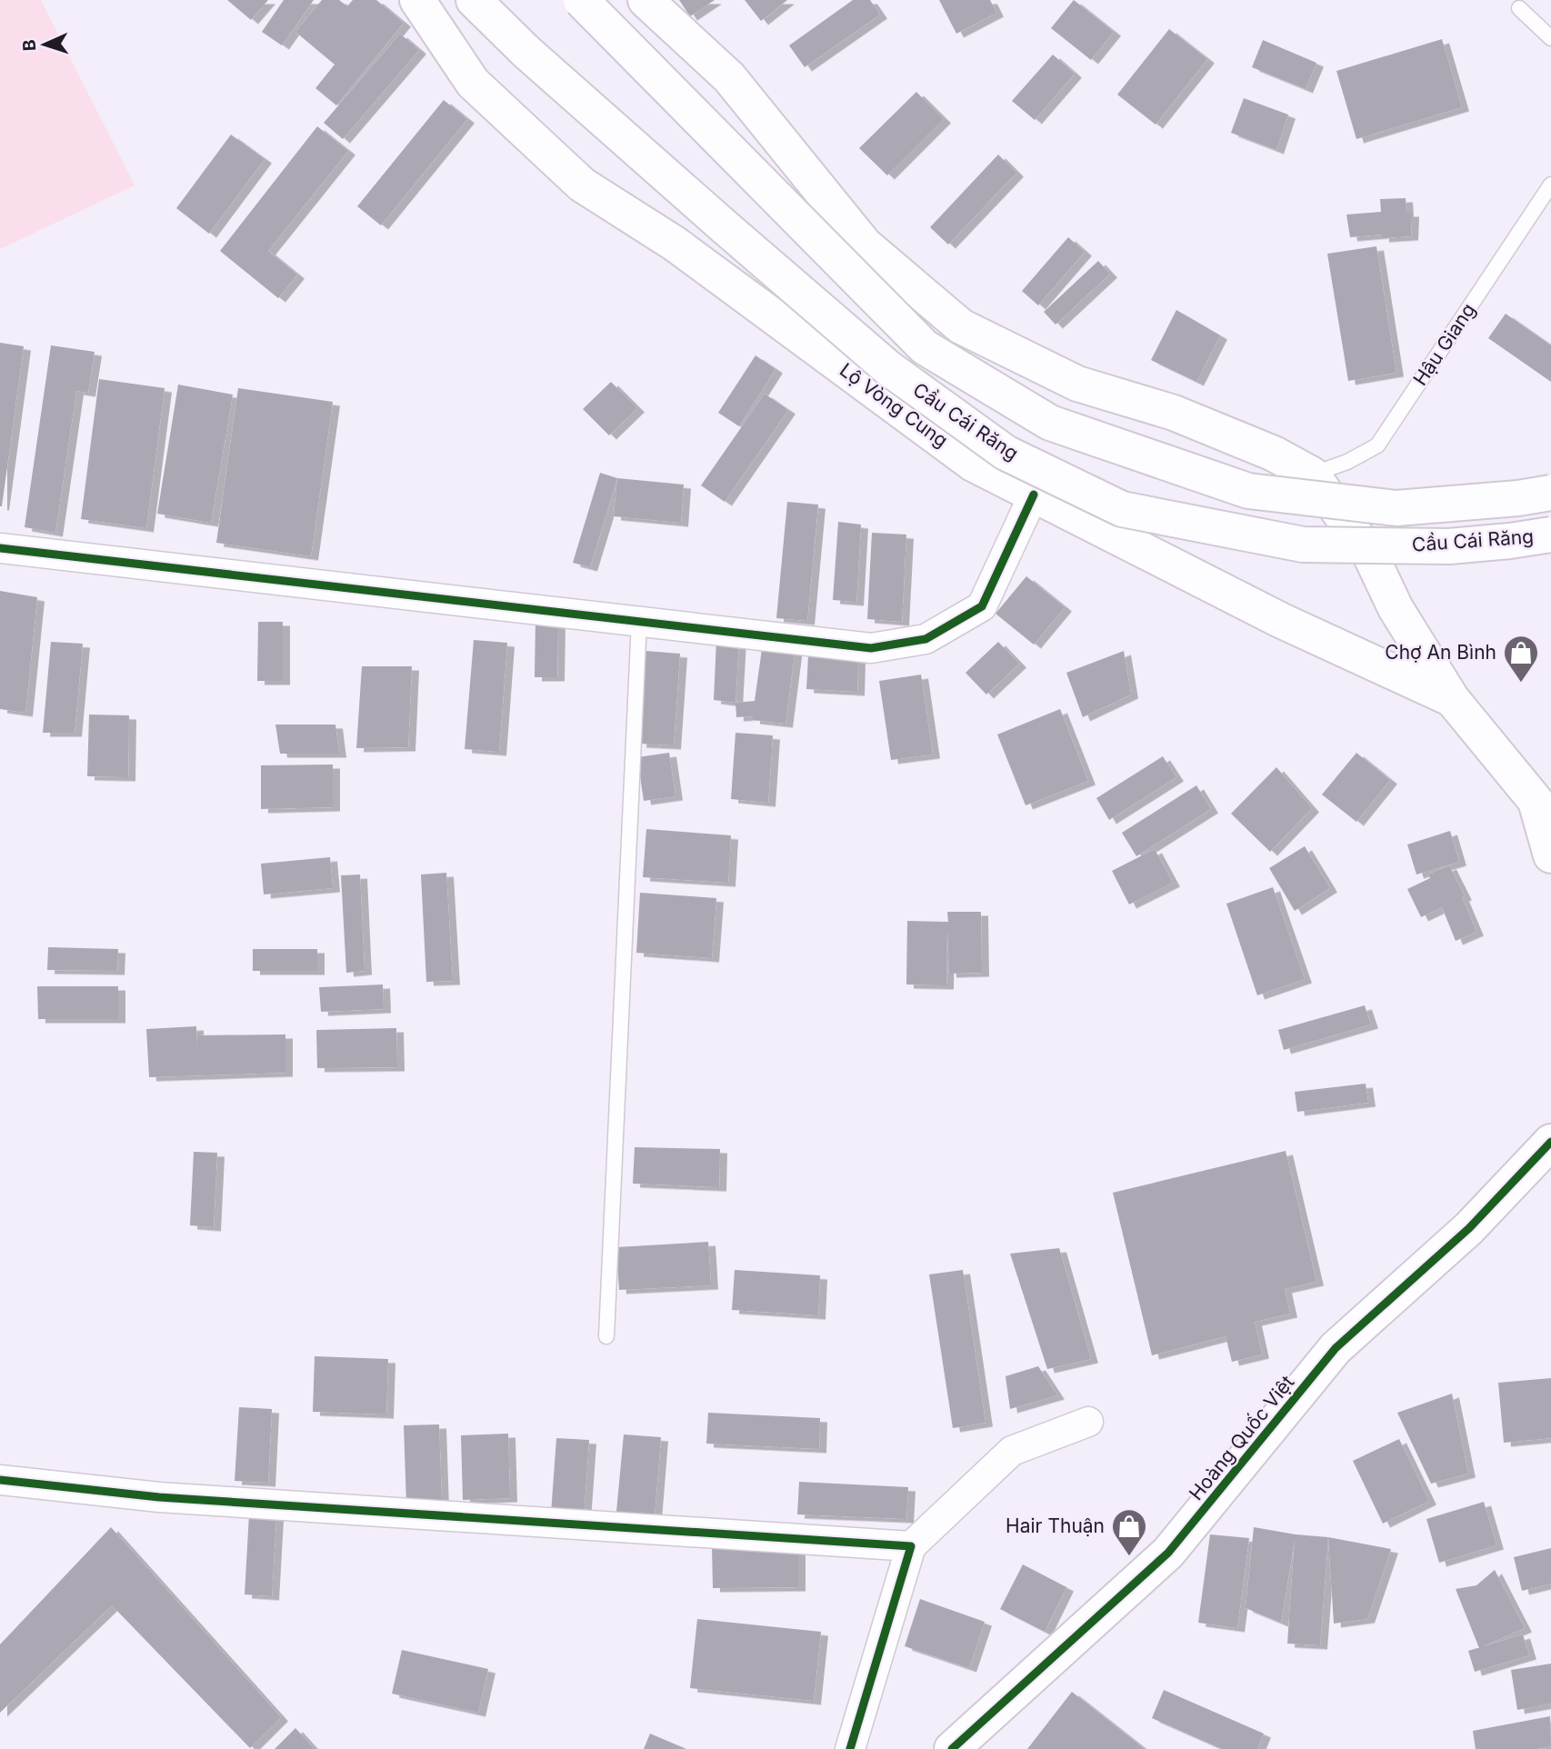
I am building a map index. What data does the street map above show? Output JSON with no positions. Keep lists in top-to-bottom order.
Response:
{
  "streets": {
    "main road": ["Lộ Vòng Cung", "Cầu Cái Răng", "Hoàng Quốc Việt"],
    "lane": ["Hậu Giang"]
  },
  "crossings": [
    ["Hậu Giang", "Lộ Vòng Cung"]
  ],
  "places": {
    "shop": ["Chợ An Bình", "Hair Thuận"]
  },
  "north": "left"
}
